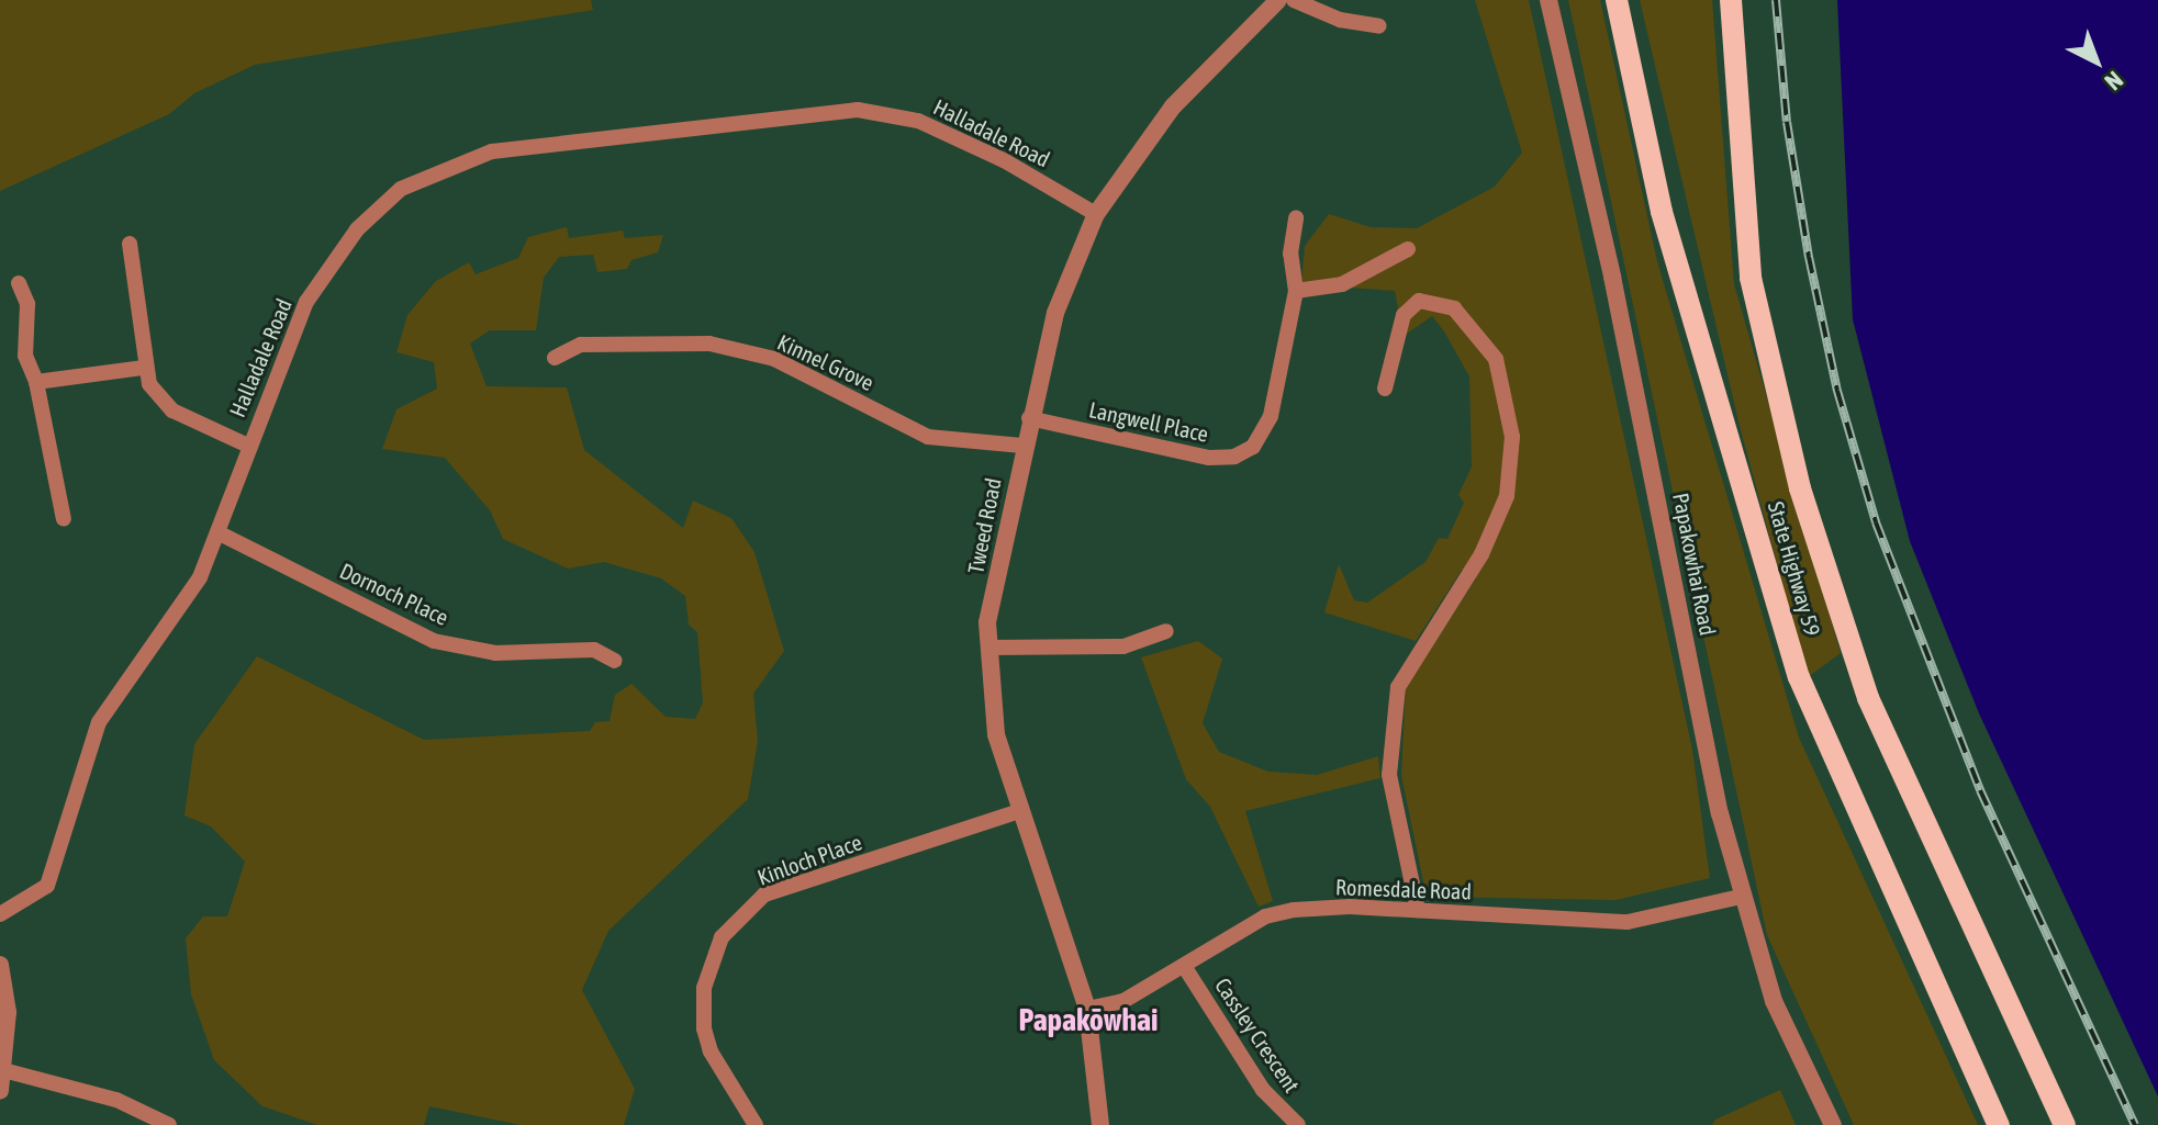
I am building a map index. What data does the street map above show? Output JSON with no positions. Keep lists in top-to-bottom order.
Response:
{
  "streets": {
    "main road": ["State Highway 59"],
    "street": [
      "Halladale Road",
      "Kinnel Grove",
      "Langwell Place",
      "Tweed Road",
      "Papakowhai Road",
      "Dornoch Place",
      "Kinloch Place",
      "Romesdale Road",
      "Cassley Crescent"
    ]
  },
  "crossings": [
    ["Halladale Road", "Tweed Road"],
    ["Halladale Road", "Dornoch Place"],
    ["Kinnel Grove", "Tweed Road"],
    ["Langwell Place", "Tweed Road"],
    ["Tweed Road", "Kinloch Place"],
    ["Tweed Road", "Romesdale Road"],
    ["Papakowhai Road", "Romesdale Road"],
    ["Romesdale Road", "Cassley Crescent"]
  ],
  "districts": ["Papakōwhai"],
  "north": "bottom right"
}
